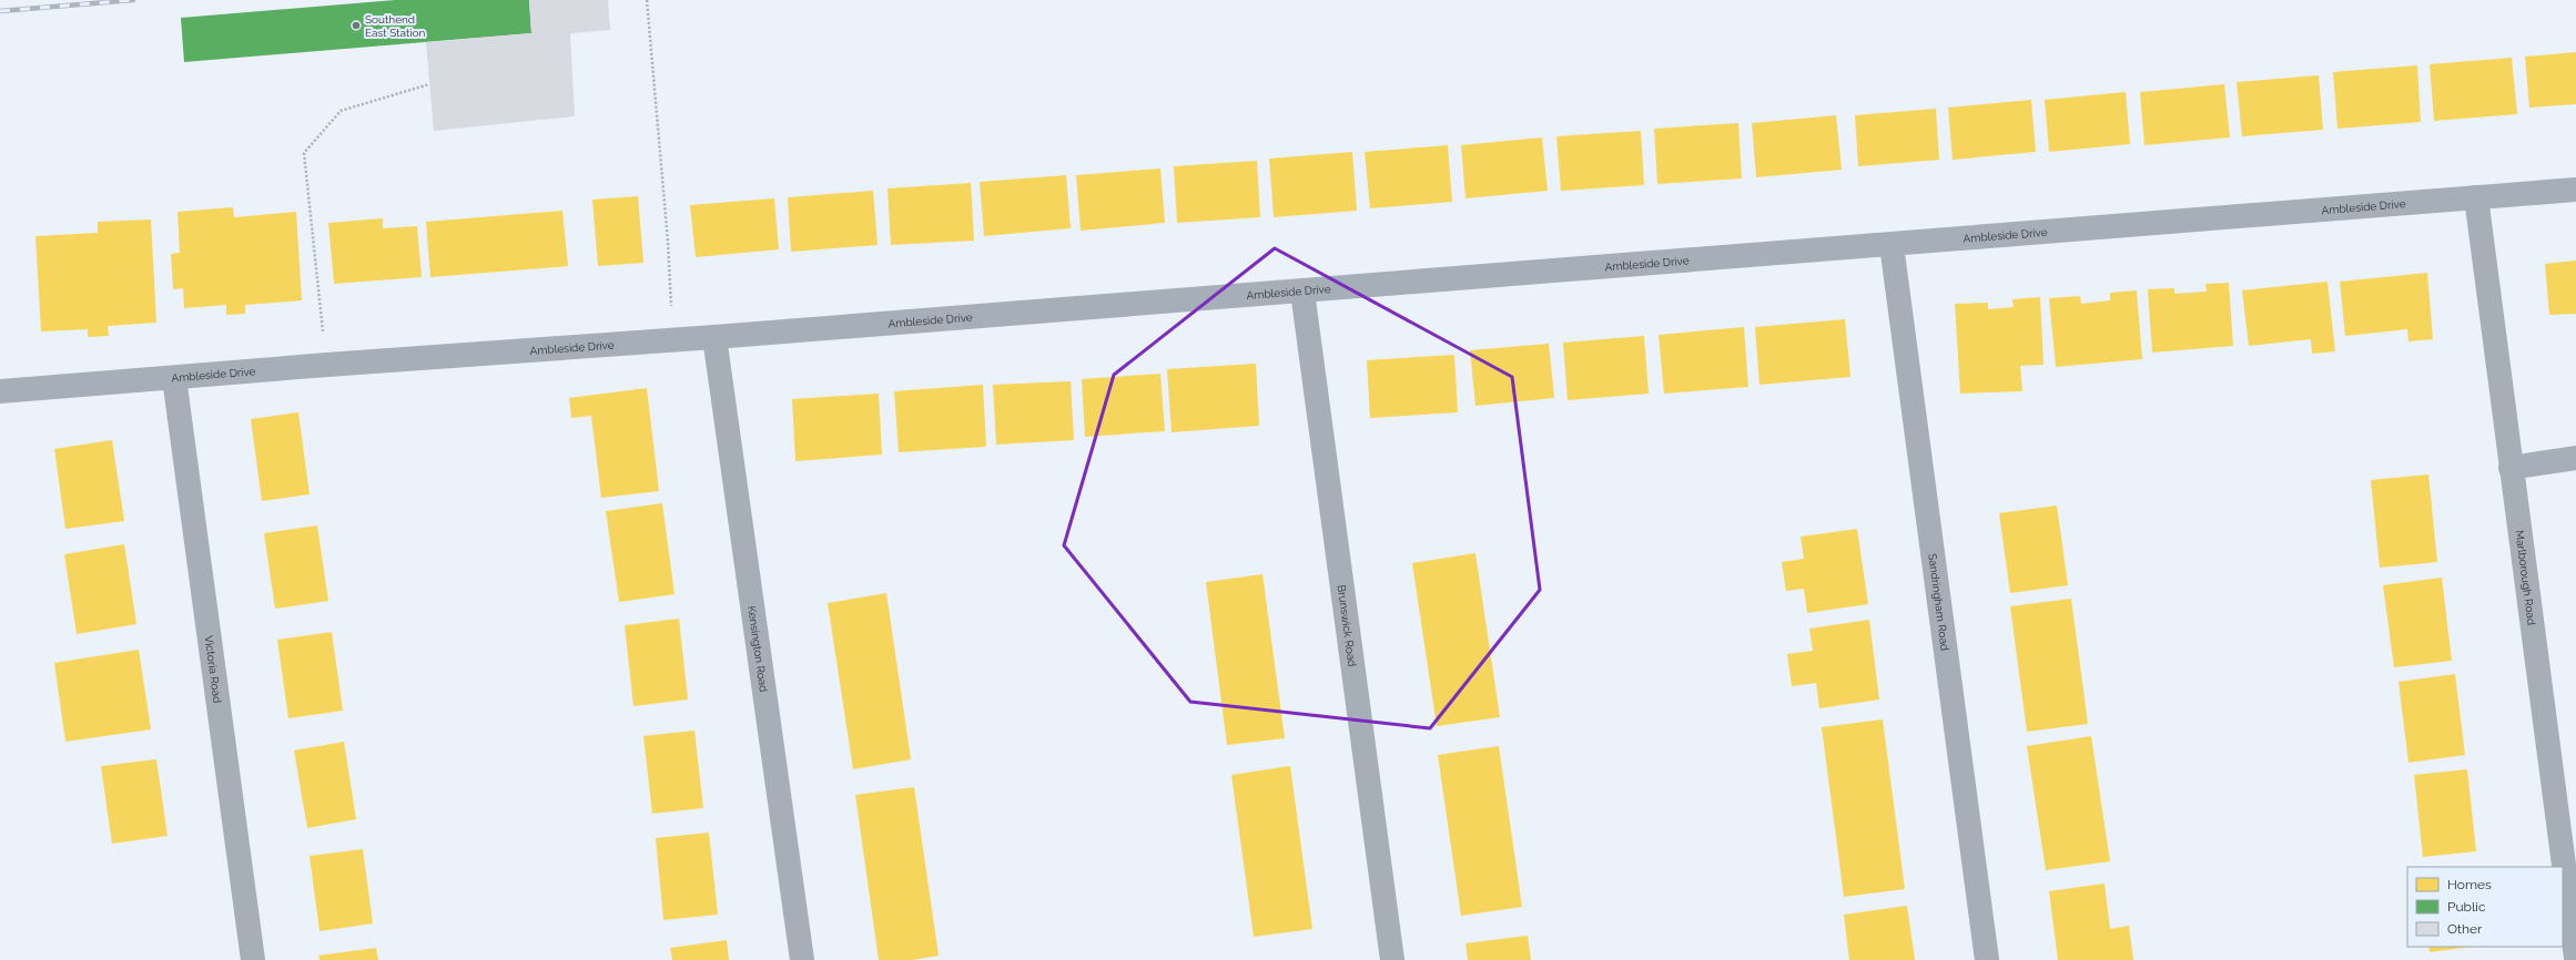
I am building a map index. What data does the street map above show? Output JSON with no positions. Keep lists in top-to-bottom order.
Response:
{
  "streets": {
    "street": [
      "Ambleside Drive",
      "Marlborough Road",
      "Sandringham Road",
      "Brunswick Road",
      "Kensington Road",
      "Victoria Road"
    ]
  },
  "crossings": [
    ["Ambleside Drive", "Marlborough Road"],
    ["Ambleside Drive", "Sandringham Road"],
    ["Ambleside Drive", "Brunswick Road"],
    ["Ambleside Drive", "Kensington Road"],
    ["Ambleside Drive", "Victoria Road"]
  ],
  "places": ["Southend East Station"],
  "legend": ["Homes", "Public", "Other"]
}
